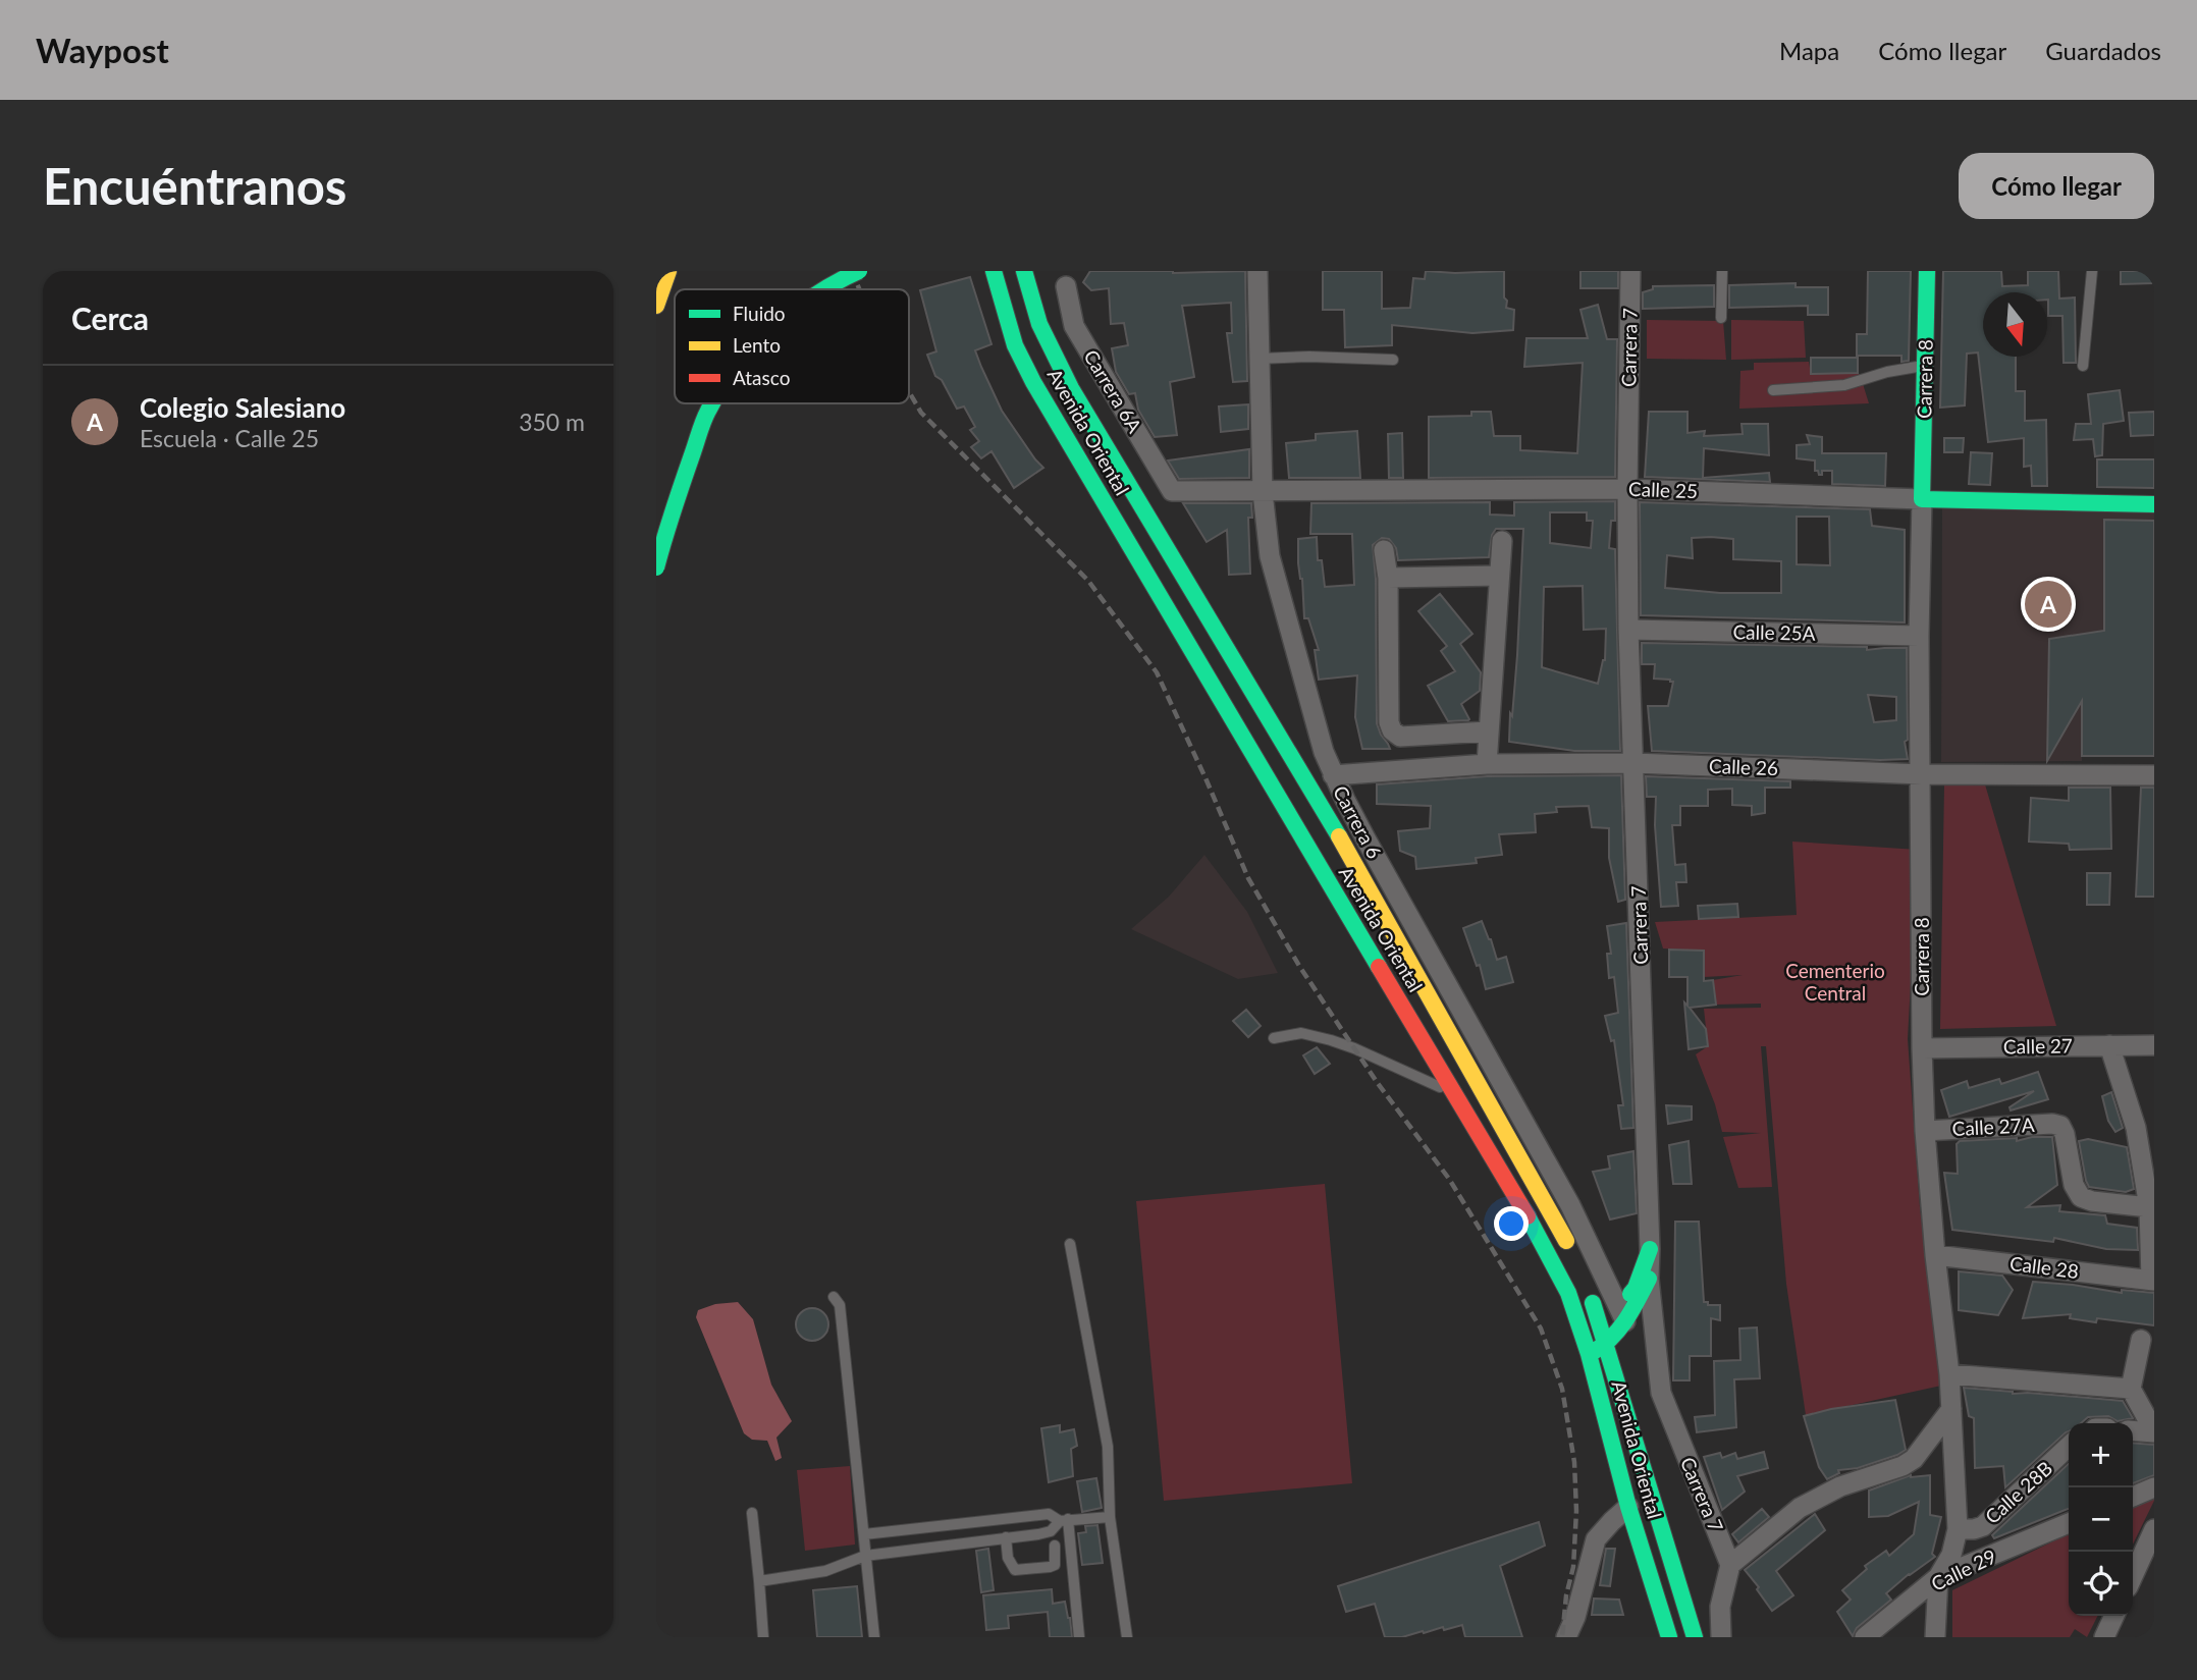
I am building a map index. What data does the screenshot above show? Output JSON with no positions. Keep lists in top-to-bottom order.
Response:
{
  "streets": {
    "main road": ["Carrera 8", "Avenida Oriental", "Calle 25"],
    "street": [
      "Carrera 7",
      "Carrera 6A",
      "Calle 25A",
      "Calle 26",
      "Carrera 6",
      "Calle 27",
      "Calle 27A",
      "Calle 28",
      "Calle 28B",
      "Calle 29"
    ]
  },
  "crossings": [
    ["Carrera 7", "Calle 25"],
    ["Carrera 7", "Calle 25A"],
    ["Carrera 7", "Calle 26"],
    ["Carrera 8", "Calle 25"],
    ["Carrera 8", "Calle 25A"],
    ["Carrera 8", "Calle 26"],
    ["Carrera 8", "Calle 27"],
    ["Carrera 8", "Calle 27A"],
    ["Carrera 8", "Calle 28"],
    ["Carrera 8", "Calle 28B"],
    ["Carrera 8", "Calle 29"],
    ["Carrera 6A", "Calle 25"],
    ["Avenida Oriental", "Carrera 6"],
    ["Calle 25", "Carrera 6"],
    ["Calle 26", "Carrera 6"]
  ],
  "parks": ["Cementerio Central"],
  "legend": ["Fluido", "Lento", "Atasco"],
  "north": "bottom",
  "page": {
    "header": "Waypost",
    "nav": ["Mapa", "Cómo llegar", "Guardados"],
    "buttons": "Cómo llegar",
    "title": "Encuéntranos",
    "heading": "Cerca",
    "list": [
      {
        "mark": "A",
        "name": "Colegio Salesiano",
        "note": "Escuela · Calle 25",
        "value": "350 m"
      }
    ],
    "pins": "A",
    "map_buttons": ["+", "−"]
  }
}
